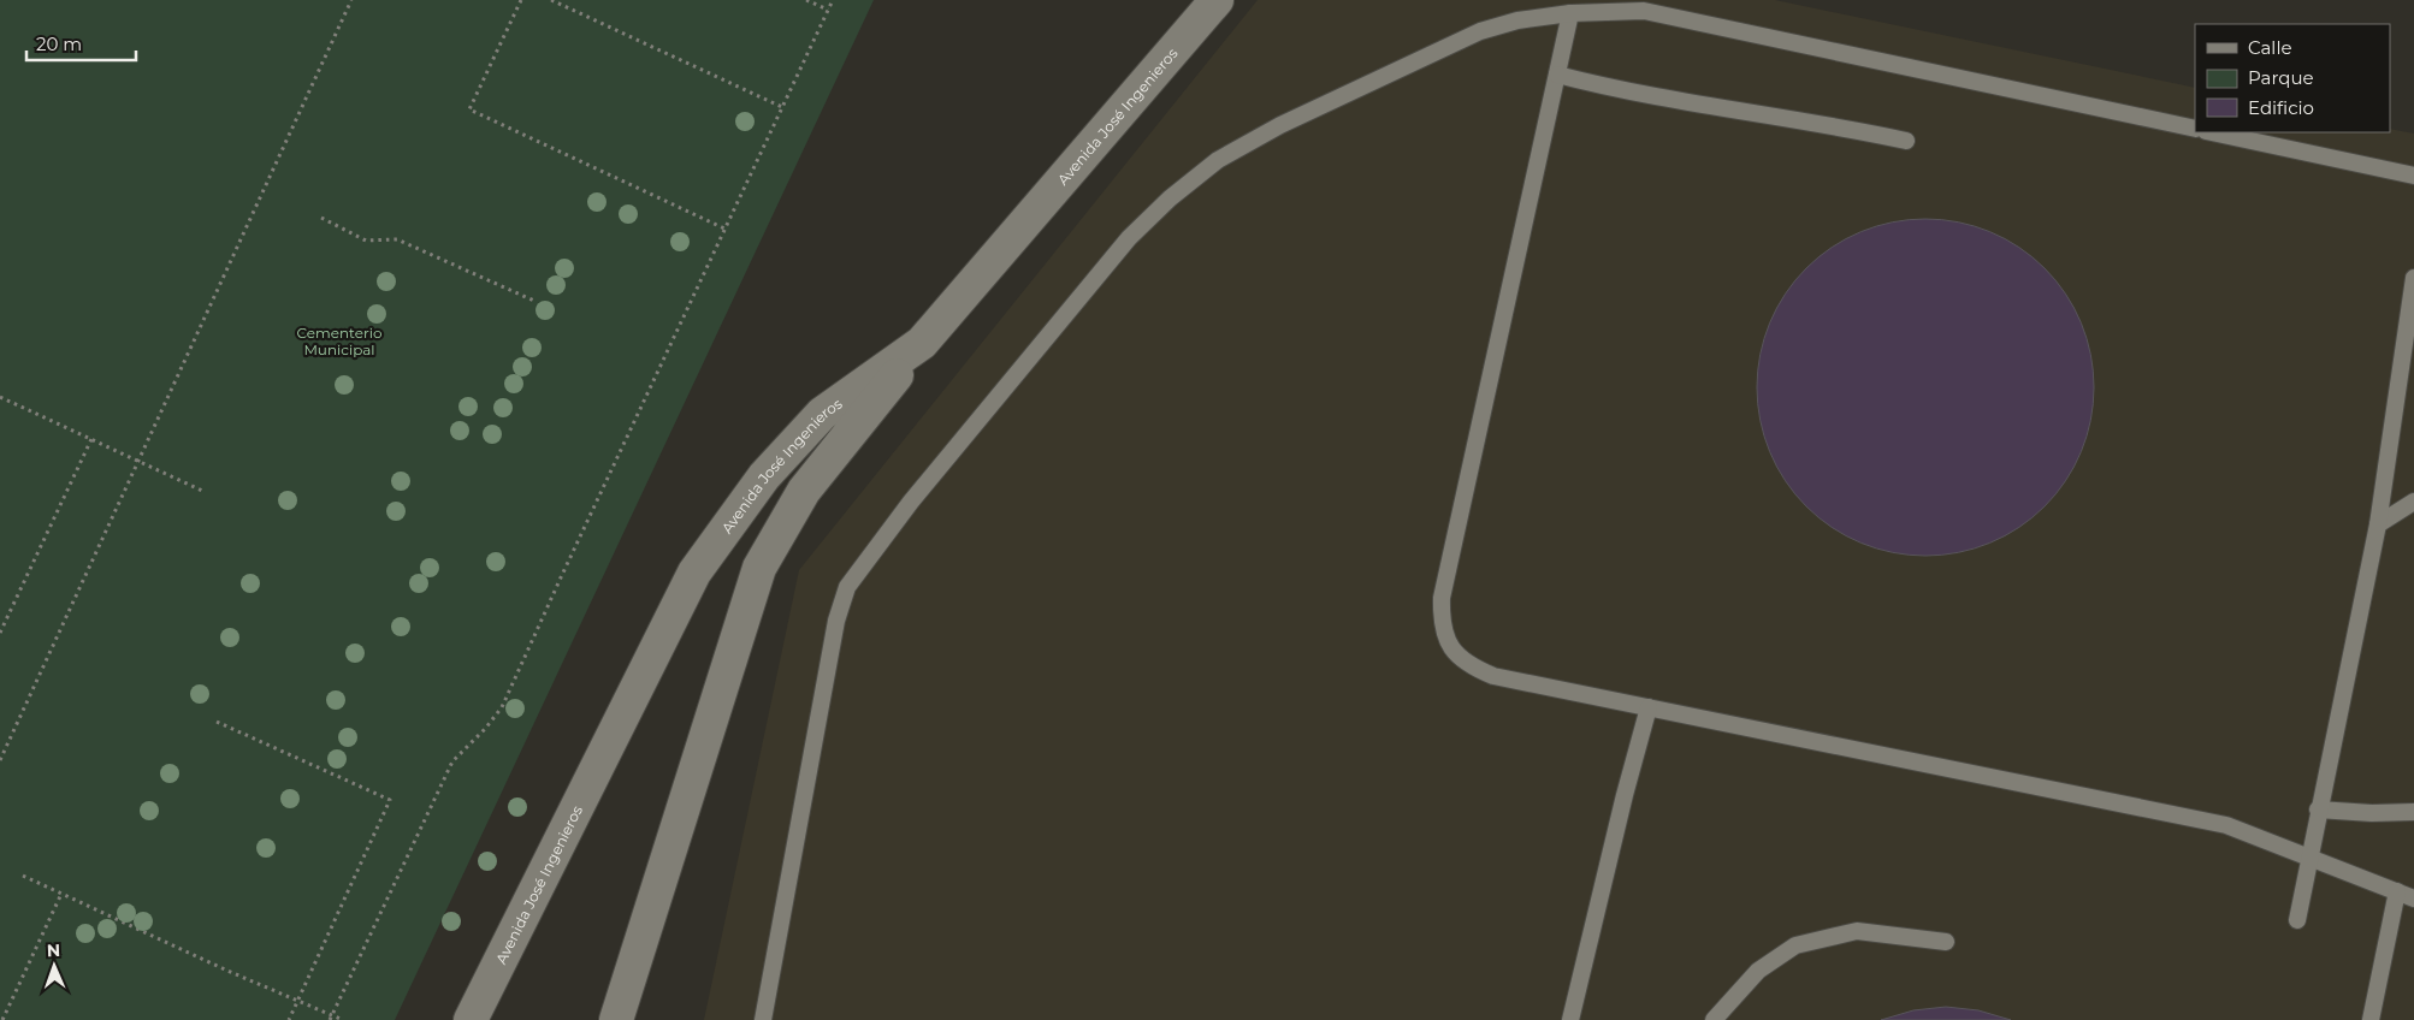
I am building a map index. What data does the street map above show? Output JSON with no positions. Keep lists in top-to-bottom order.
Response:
{
  "streets": {
    "street": ["Avenida José Ingenieros"]
  },
  "parks": ["Cementerio Municipal"],
  "legend": ["Calle", "Parque", "Edificio"],
  "scale_bar": "20 m",
  "north": "top"
}
